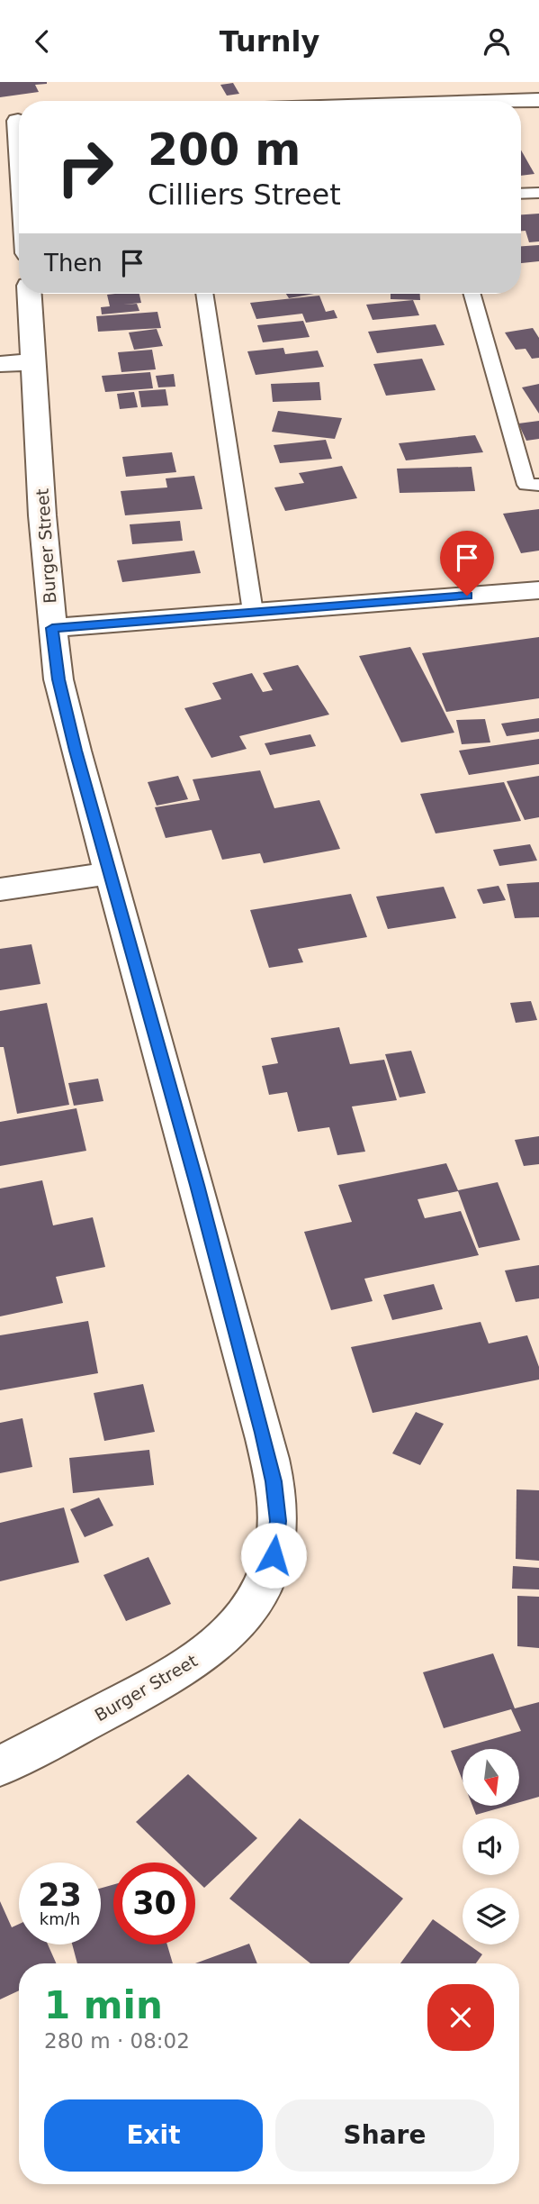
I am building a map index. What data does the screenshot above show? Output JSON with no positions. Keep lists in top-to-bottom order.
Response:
{
  "streets": {
    "street": ["Burger Street"]
  },
  "north": "bottom",
  "page": {
    "header": "Turnly",
    "turn": ["200 m", "Cilliers Street"],
    "then": "Then",
    "speed": "23 km/h",
    "limit": "30",
    "heading": ["1 min", "280 m · 08:02"],
    "buttons": ["Exit", "Share"]
  }
}
